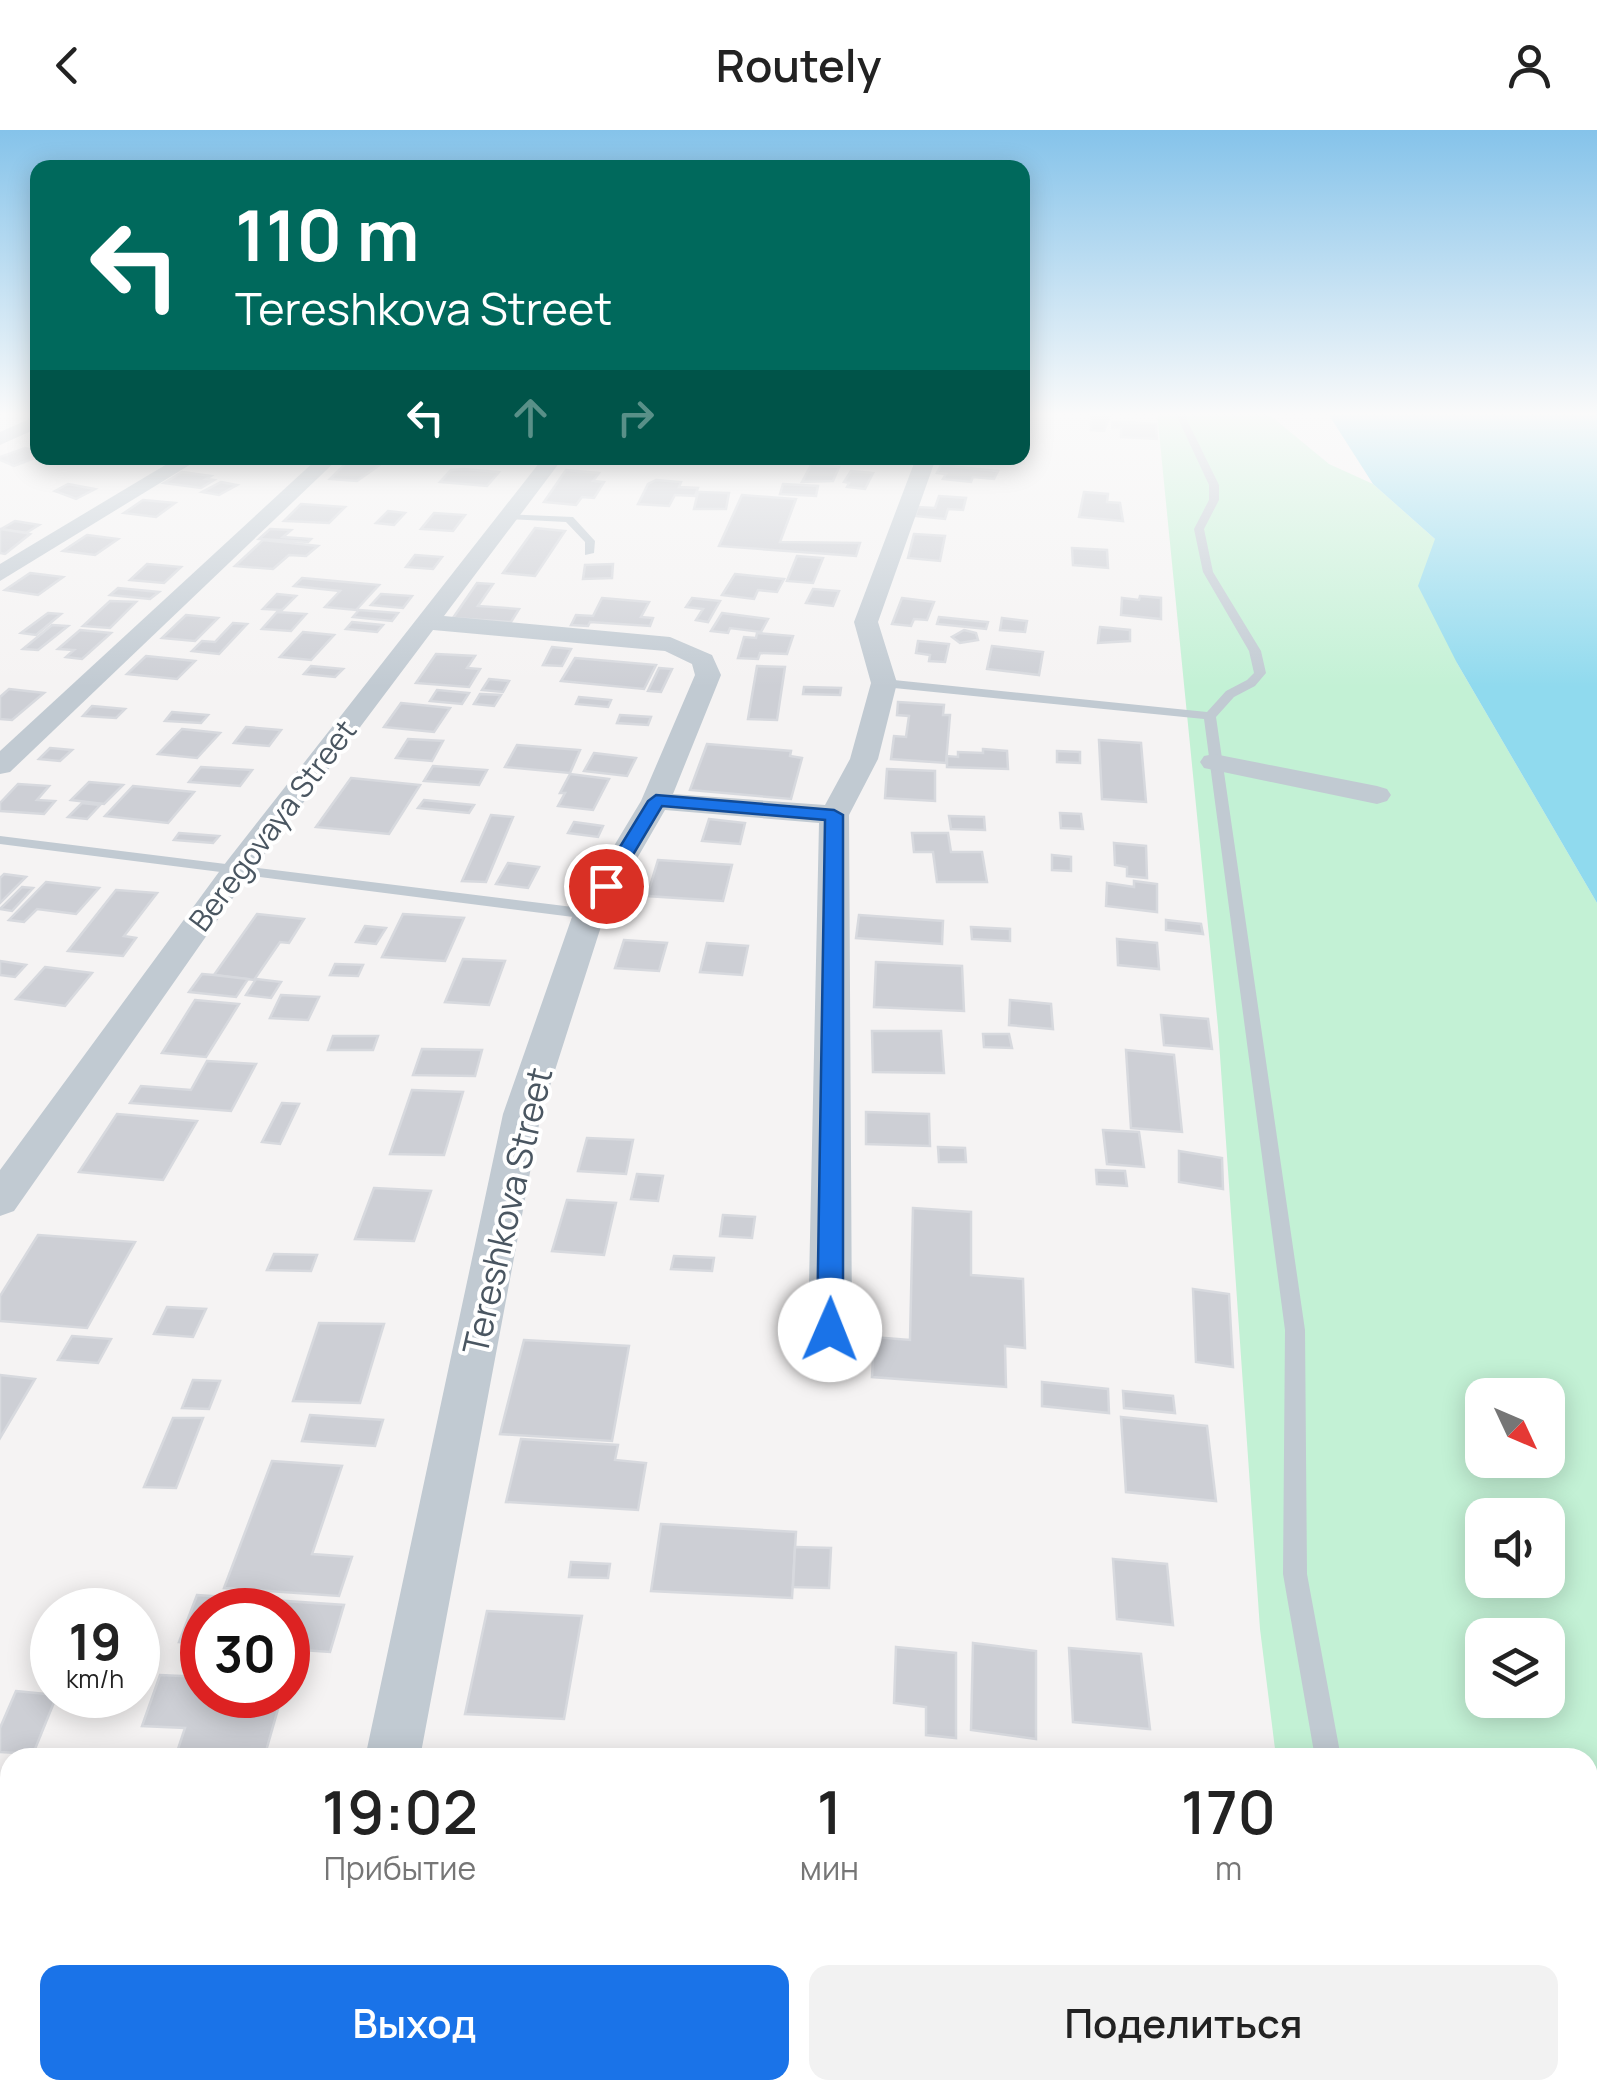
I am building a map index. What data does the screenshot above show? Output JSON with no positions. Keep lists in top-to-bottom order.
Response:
{
  "streets": {
    "street": ["Beregovaya Street", "Tereshkova Street"]
  },
  "crossings": [
    ["Beregovaya Street", "Tereshkova Street"]
  ],
  "north": "bottom right",
  "page": {
    "header": "Routely",
    "turn": ["110 m", "Tereshkova Street"],
    "speed": "19 km/h",
    "limit": "30",
    "eta": [
      "19:02",
      "Прибытие",
      "1",
      "мин",
      "170",
      "m"
    ],
    "buttons": ["Выход", "Поделиться"]
  }
}
